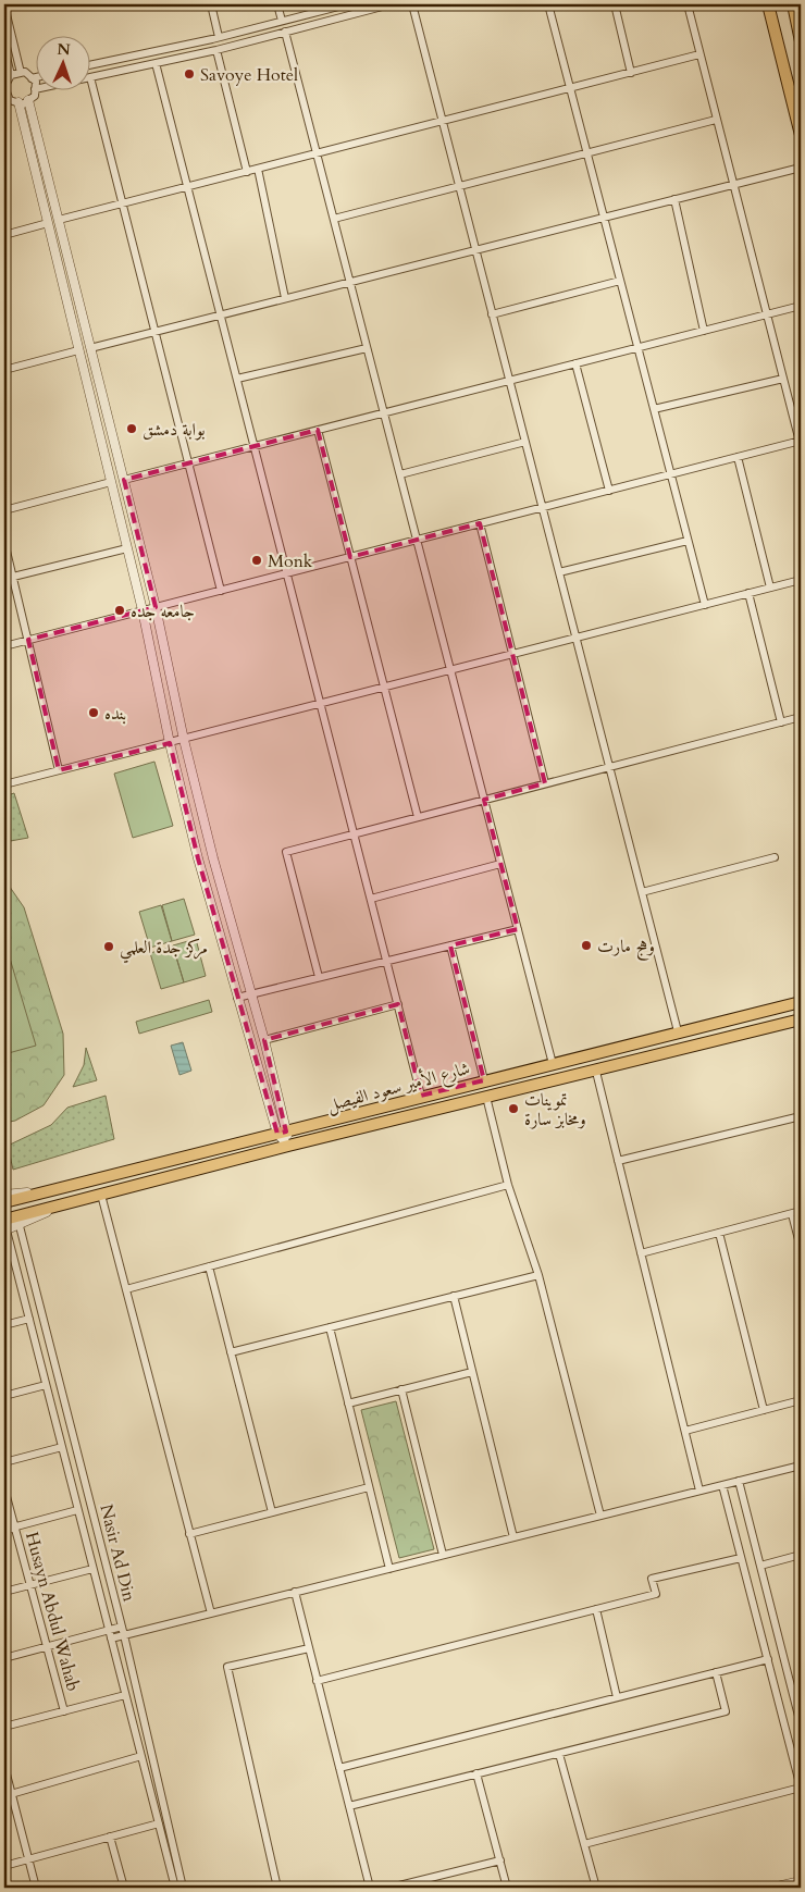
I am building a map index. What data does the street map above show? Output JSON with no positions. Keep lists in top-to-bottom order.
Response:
{
  "streets": {
    "main road": ["شارع الأمير سعود الفيصل"],
    "street": ["Nasir Ad Din", "Husayn Abdul Wahab"]
  },
  "crossings": [
    ["شارع الأمير سعود الفيصل", "Nasir Ad Din"]
  ],
  "places": [
    "Savoye Hotel",
    "بوابة دمشق",
    "Monk",
    "جامعه جده",
    "بنده",
    "وهج مارت",
    "مركز جدة العلمي",
    "تموينات ومخابز سارة"
  ],
  "north": "top"
}
